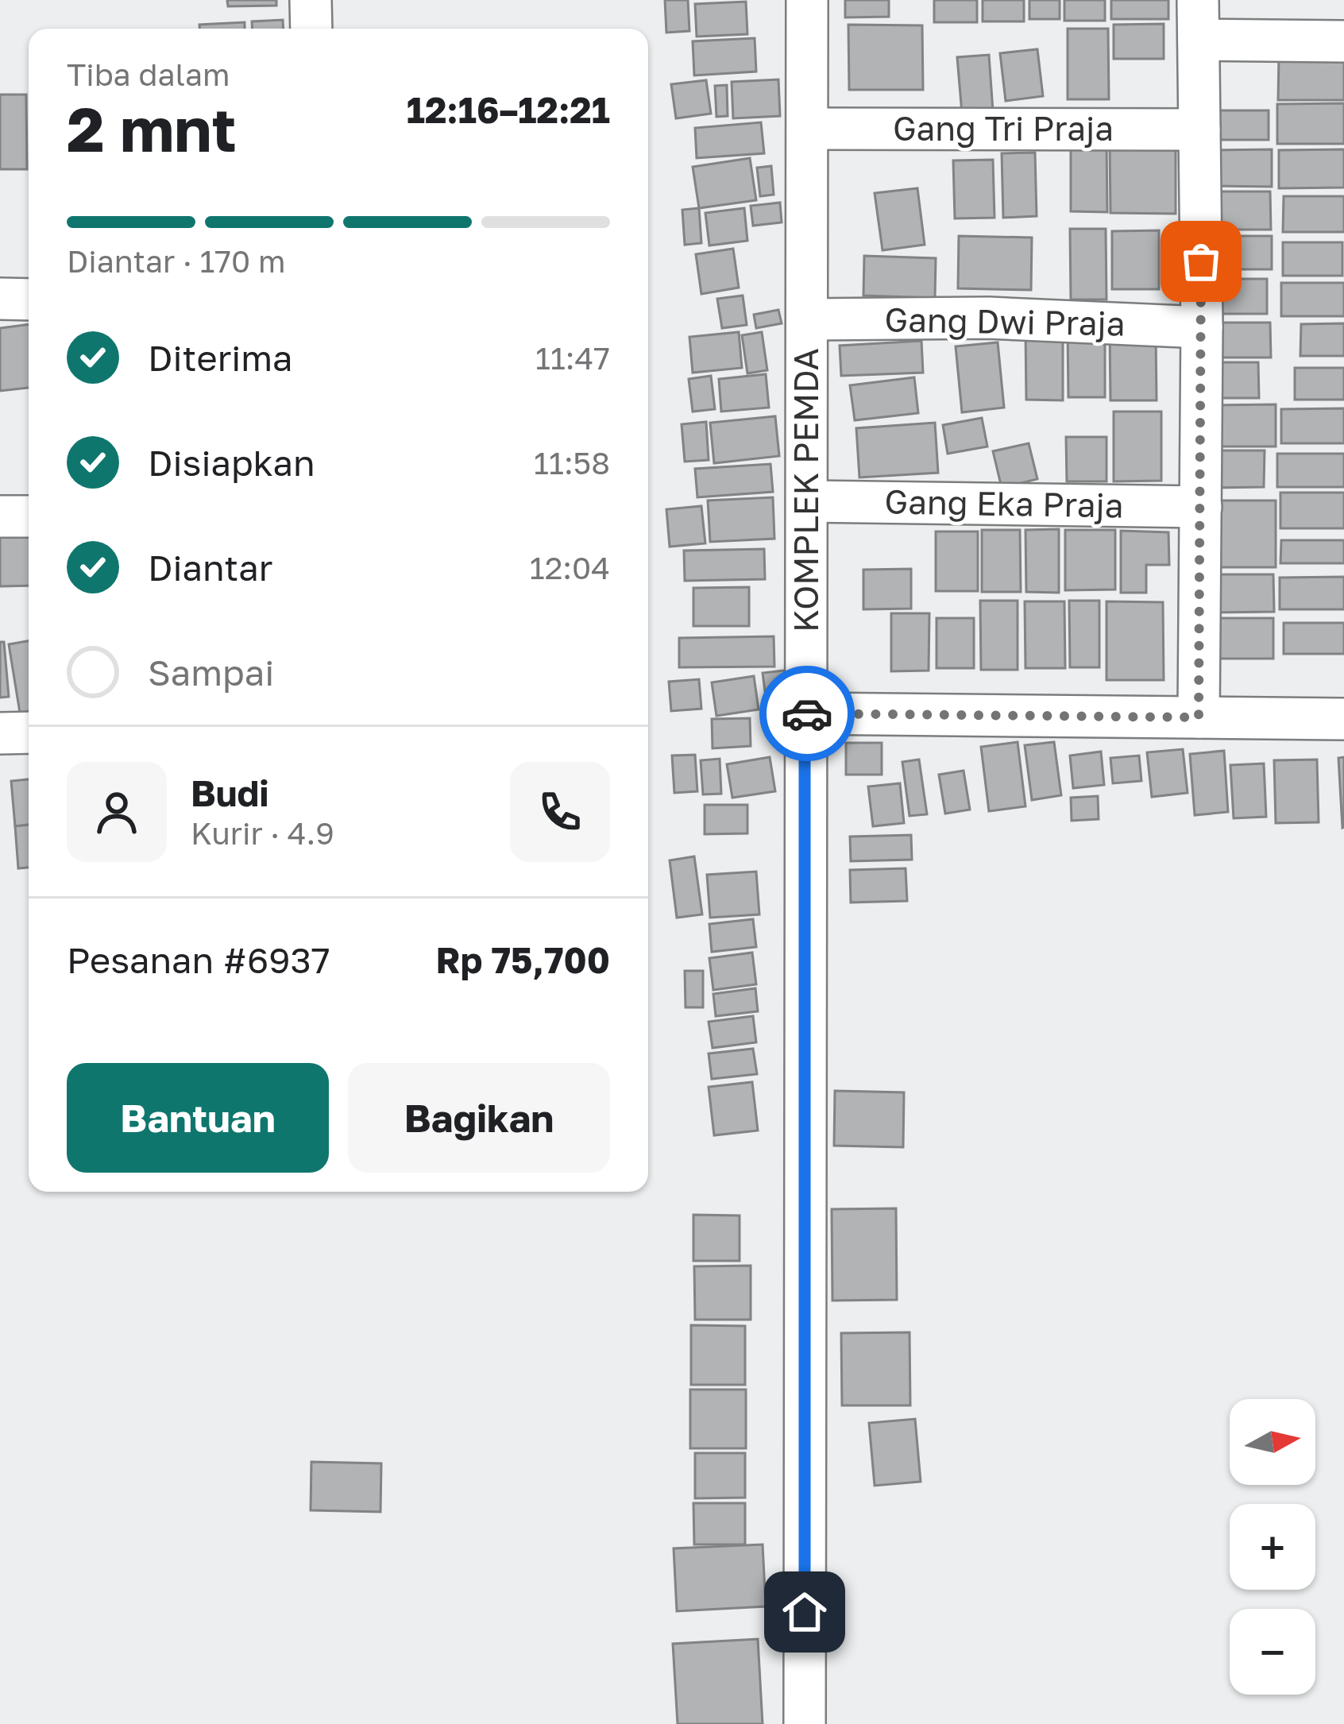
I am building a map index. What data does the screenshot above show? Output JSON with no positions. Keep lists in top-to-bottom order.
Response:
{
  "streets": {
    "street": [
      "Gang Tri Praja",
      "Gang Dwi Praja",
      "KOMPLEK PEMDA",
      "Gang Eka Praja"
    ]
  },
  "crossings": [
    ["Gang Tri Praja", "KOMPLEK PEMDA"],
    ["Gang Dwi Praja", "KOMPLEK PEMDA"],
    ["KOMPLEK PEMDA", "Gang Eka Praja"]
  ],
  "north": "right",
  "page": {
    "heading": ["2 mnt", "Tiba dalam", "12:16–12:21"],
    "panel": [
      "Budi",
      "Kurir · 4.9",
      "Pesanan #6937",
      "Rp 75,700"
    ],
    "bar": "Diantar · 170 m",
    "list": [
      ["Diterima", "11:47"],
      ["Disiapkan", "11:58"],
      ["Diantar", "12:04"],
      "Sampai"
    ],
    "buttons": ["Bantuan", "Bagikan"],
    "map_buttons": ["+", "−"]
  }
}
